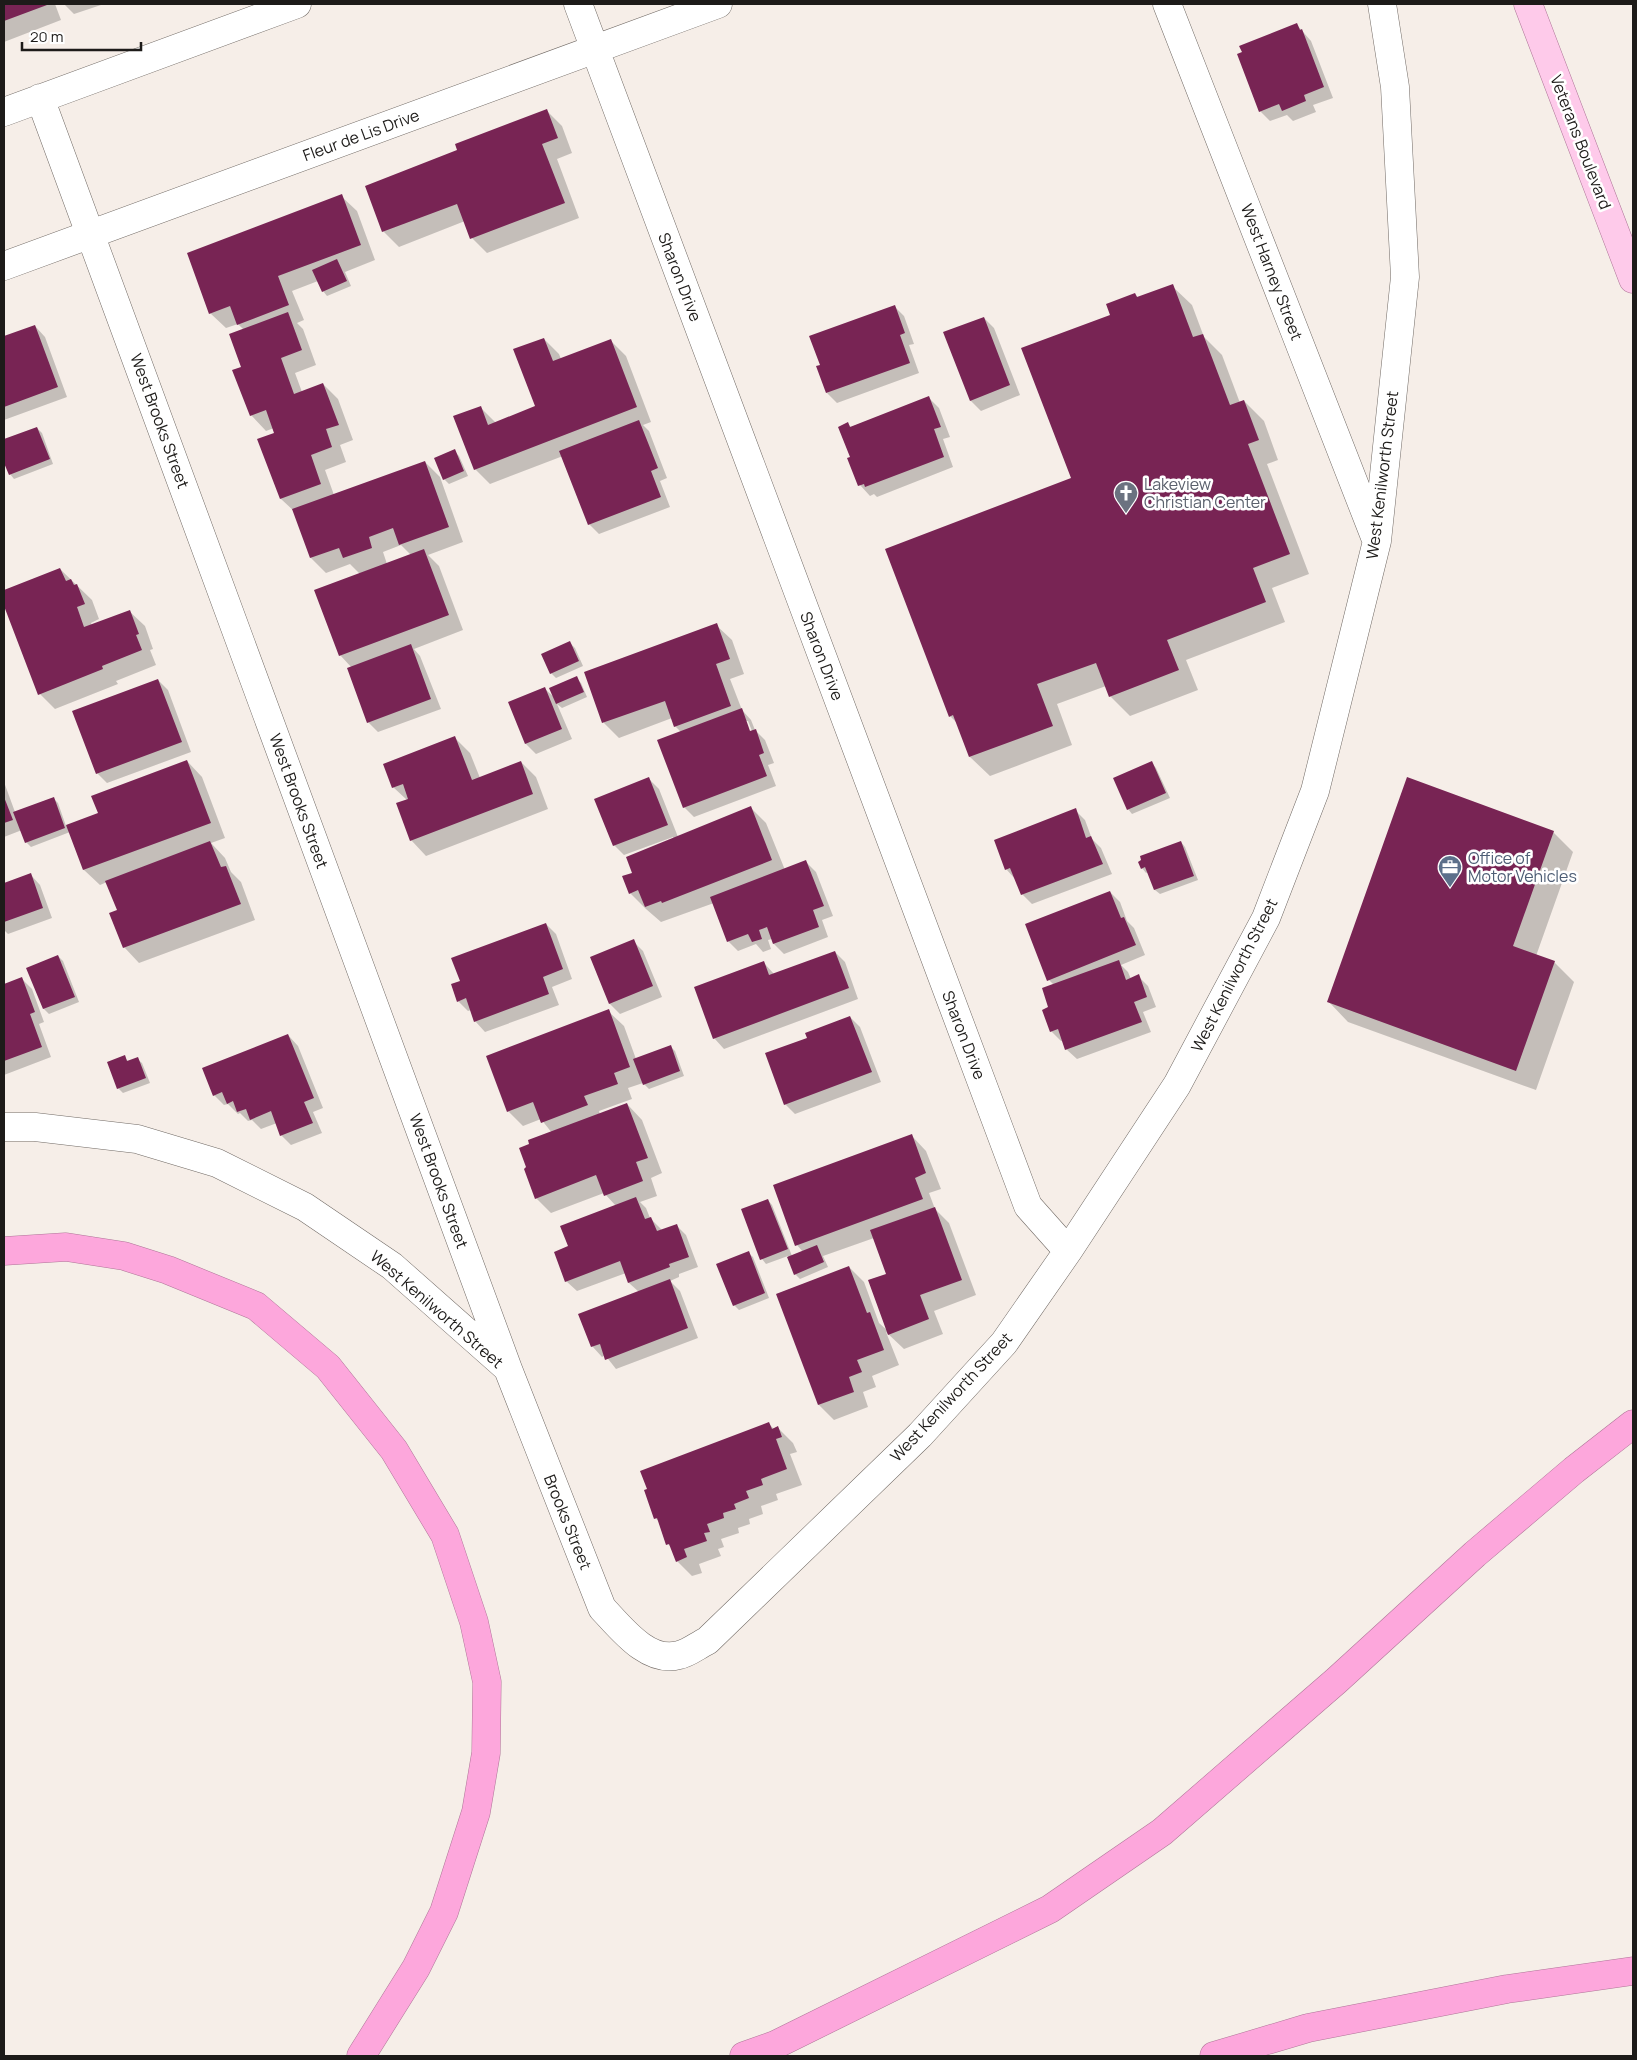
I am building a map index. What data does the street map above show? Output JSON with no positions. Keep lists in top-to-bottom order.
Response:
{
  "streets": {
    "main road": ["Veterans Boulevard"],
    "street": [
      "Fleur de Lis Drive",
      "West Harney Street",
      "Sharon Drive",
      "West Brooks Street",
      "West Kenilworth Street",
      "Brooks Street"
    ]
  },
  "crossings": [
    ["Fleur de Lis Drive", "Sharon Drive"],
    ["Fleur de Lis Drive", "West Brooks Street"],
    ["West Harney Street", "West Kenilworth Street"],
    ["Sharon Drive", "West Kenilworth Street"],
    ["West Brooks Street", "West Kenilworth Street"],
    ["West Brooks Street", "Brooks Street"],
    ["West Kenilworth Street", "Brooks Street"]
  ],
  "places": {
    "church": ["Lakeview Christian Center"],
    "office": ["Office of Motor Vehicles"]
  },
  "scale_bar": "20 m"
}
